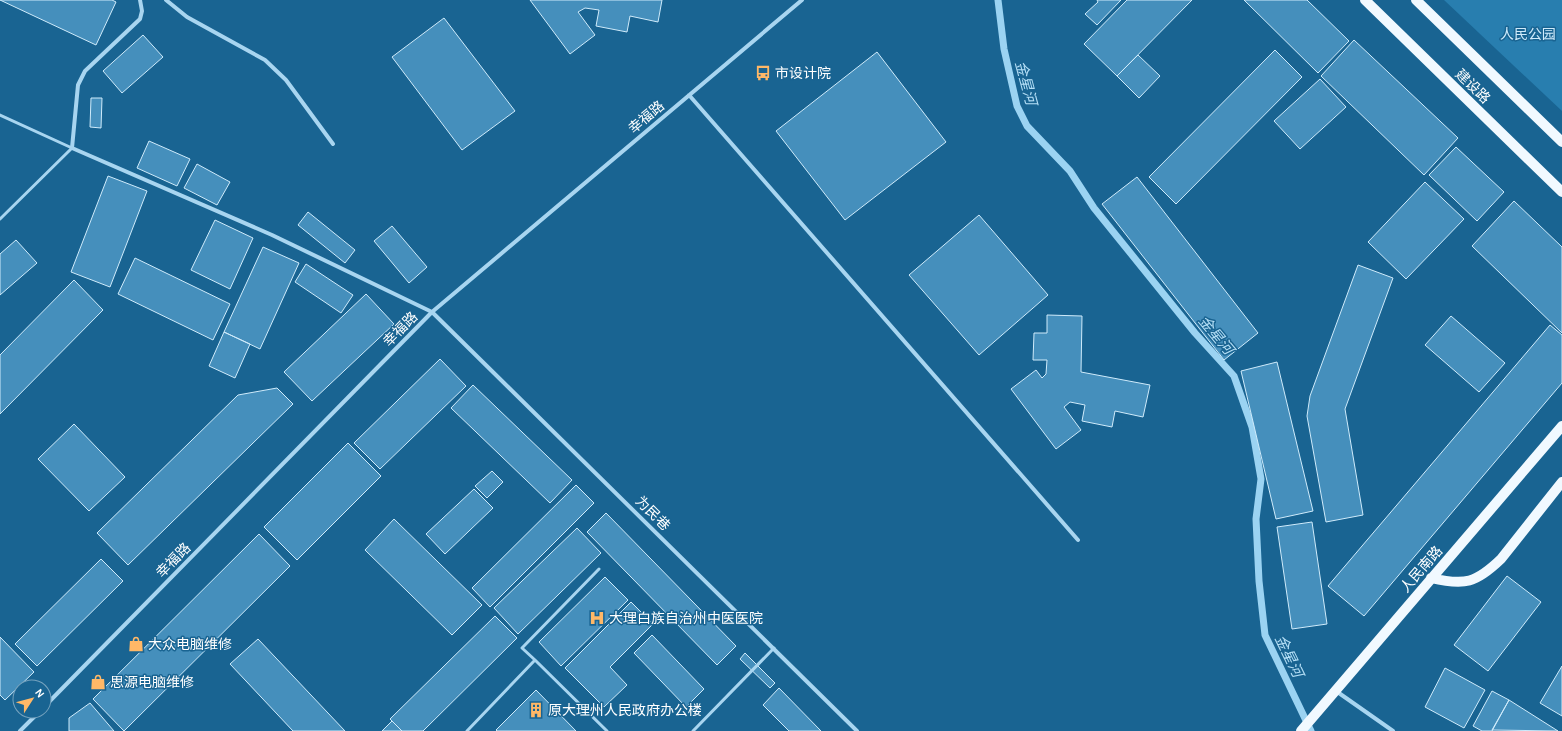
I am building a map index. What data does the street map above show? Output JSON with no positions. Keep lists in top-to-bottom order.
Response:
{
  "streets": {
    "main road": ["建设路", "人民南路"],
    "street": ["幸福路", "为民巷"]
  },
  "crossings": [
    ["幸福路", "为民巷"]
  ],
  "water": ["金星河"],
  "parks": ["人民公园"],
  "places": {
    "bus stop": ["市设计院"],
    "hospital": ["大理白族自治州中医医院"],
    "shop": ["大众电脑维修", "思源电脑维修"],
    "building": ["原大理州人民政府办公楼"]
  },
  "north": "top right"
}
